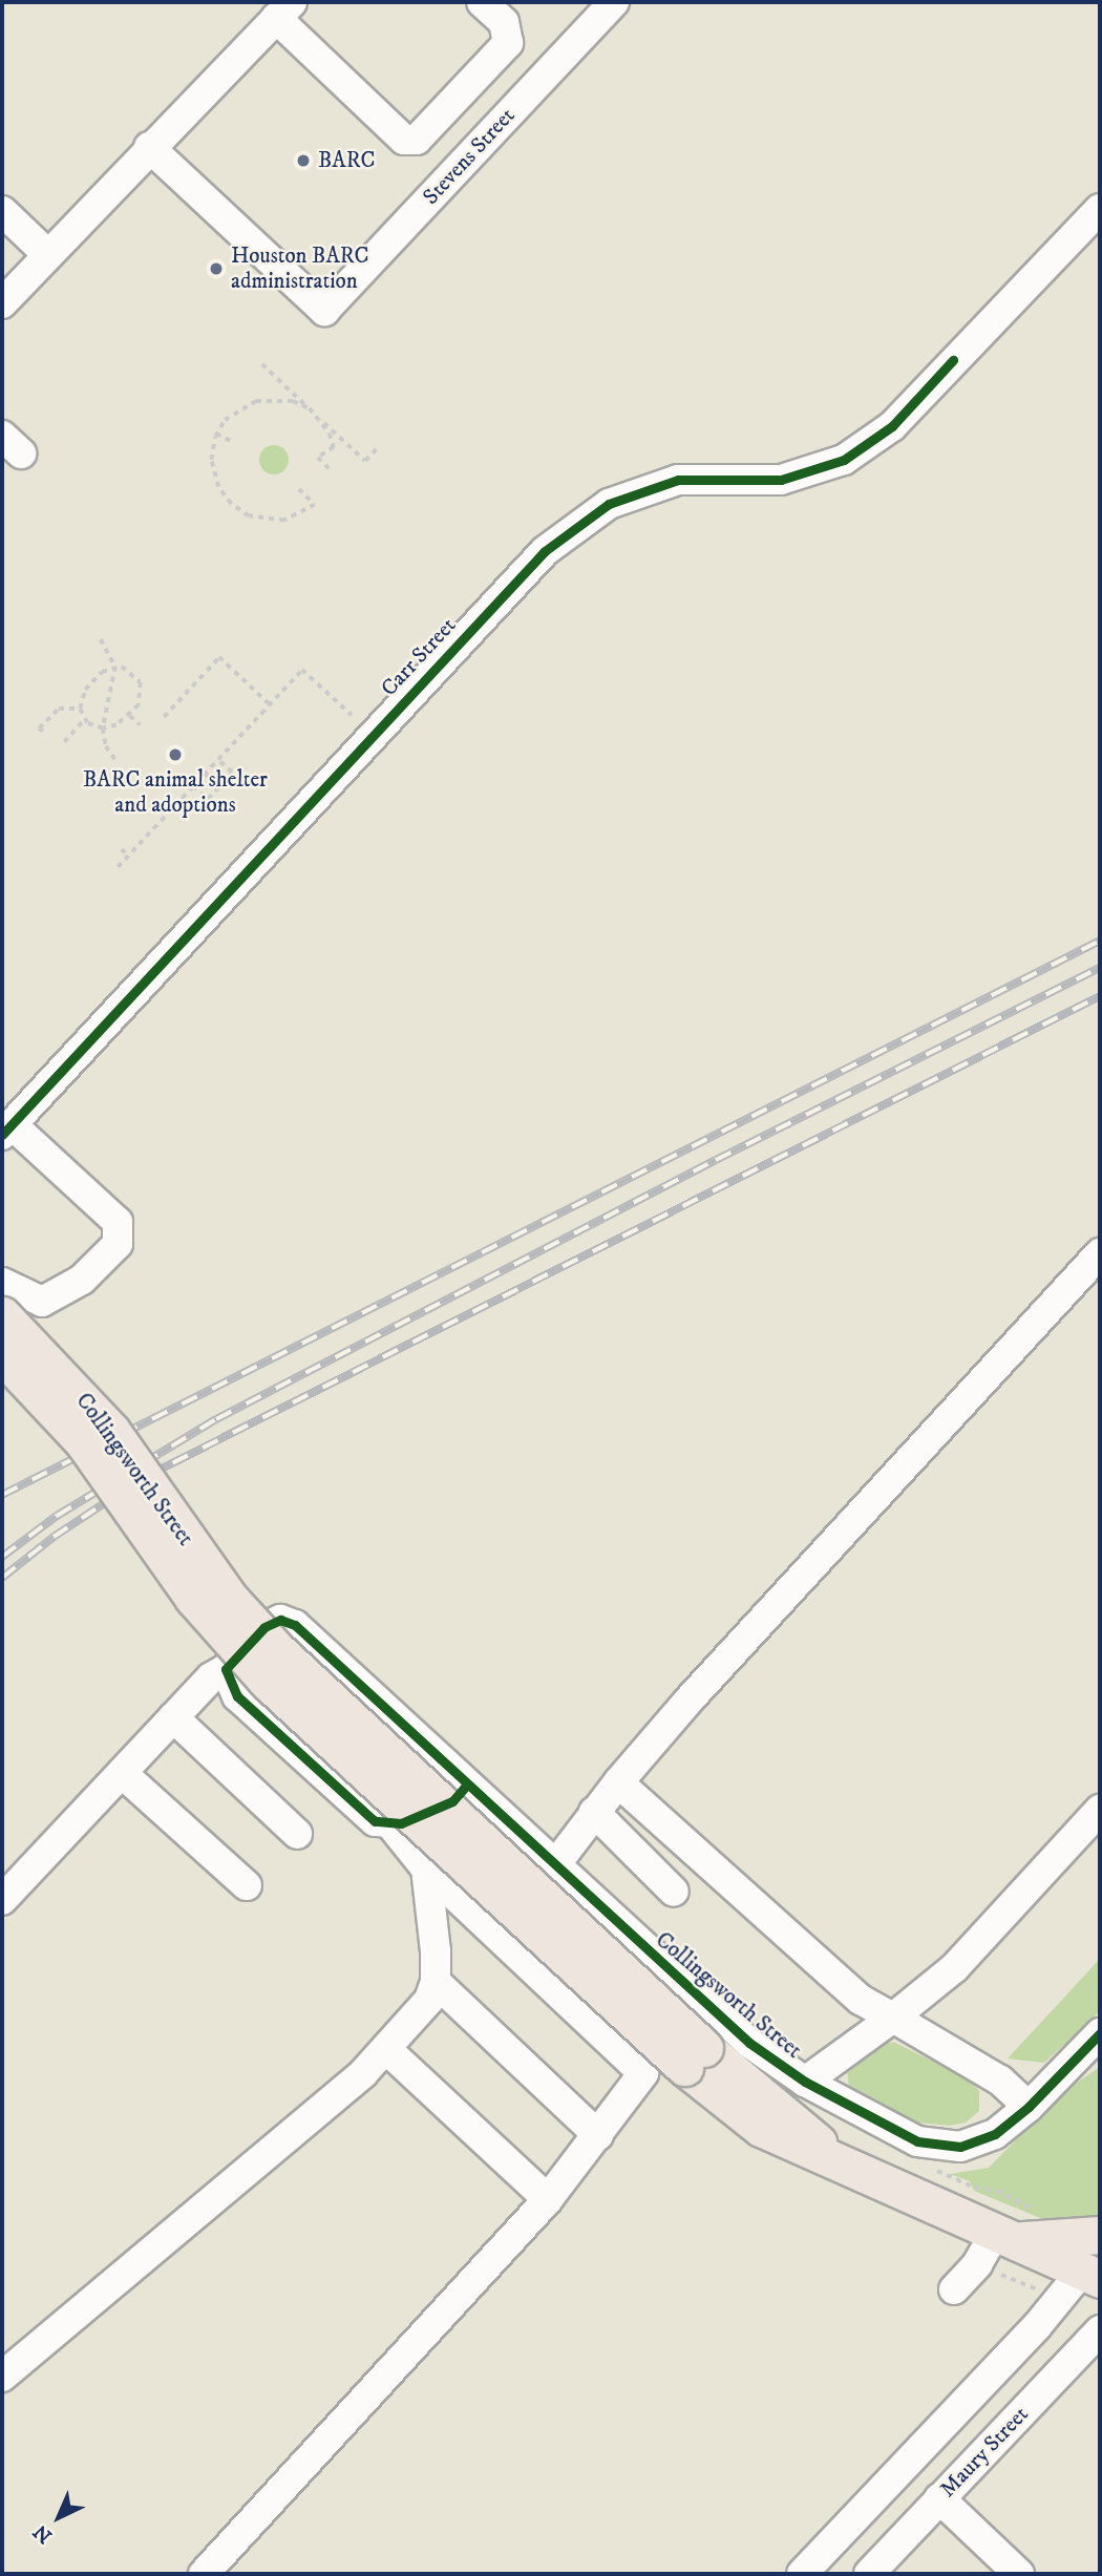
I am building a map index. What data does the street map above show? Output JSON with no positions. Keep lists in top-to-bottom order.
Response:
{
  "streets": {
    "main road": ["Collingsworth Street"],
    "street": ["Stevens Street", "Carr Street", "Maury Street"]
  },
  "places": ["BARC", "Houston BARC administration", "BARC animal shelter and adoptions"],
  "north": "bottom left"
}
